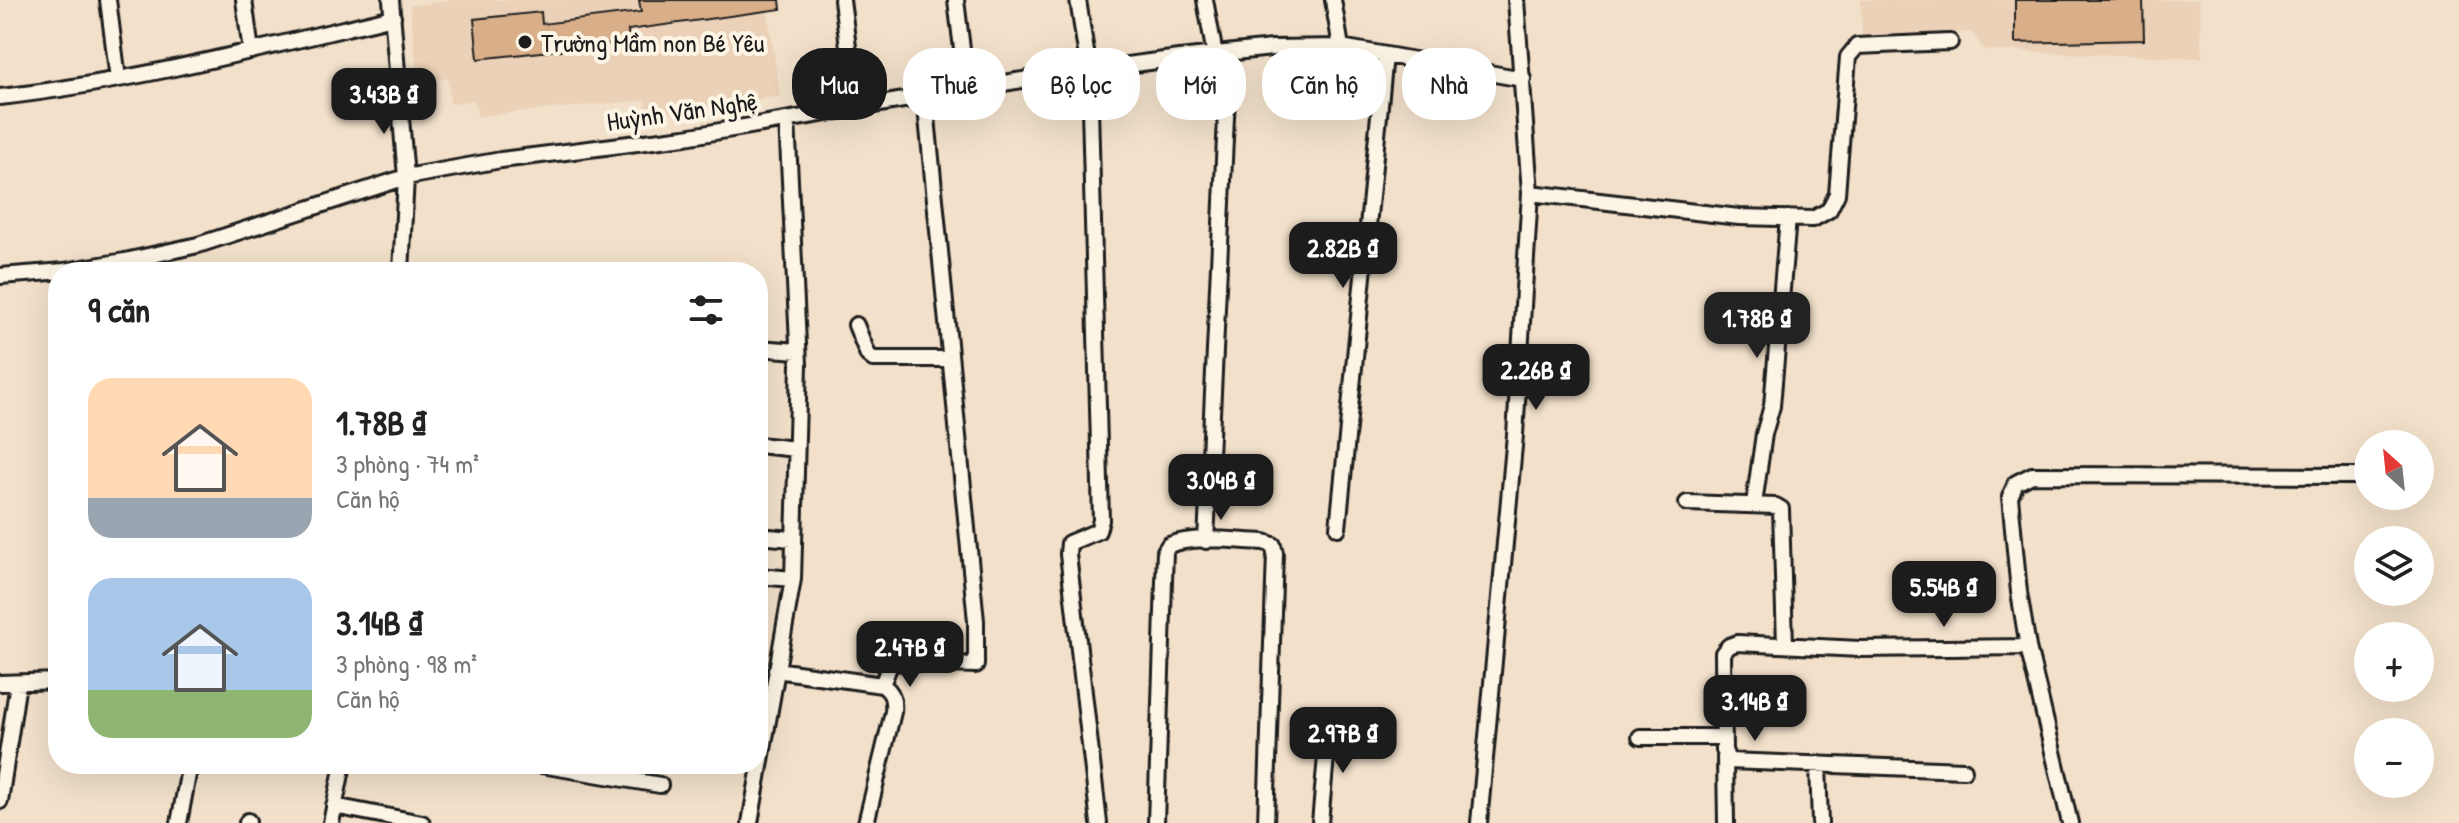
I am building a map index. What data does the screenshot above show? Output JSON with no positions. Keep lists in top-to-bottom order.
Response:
{
  "streets": {
    "street": ["Huỳnh Văn Nghệ"]
  },
  "places": ["Trường Mầm non Bé Yêu"],
  "north": "top left",
  "page": {
    "chip": [
      "Mua",
      "Thuê",
      "Bộ lọc",
      "Mới",
      "Căn hộ",
      "Nhà"
    ],
    "price": [
      "3.43B ₫",
      "2.82B ₫",
      "1.78B ₫",
      "2.26B ₫",
      "3.04B ₫",
      "5.54B ₫",
      "2.47B ₫",
      "3.14B ₫",
      "2.97B ₫"
    ],
    "heading": "9 căn",
    "list": [
      {
        "name": "1.78B ₫",
        "note": "3 phòng · 74 m² · Căn hộ"
      },
      {
        "name": "3.14B ₫",
        "note": "3 phòng · 98 m² · Căn hộ"
      }
    ],
    "map_buttons": ["+", "−"]
  }
}
